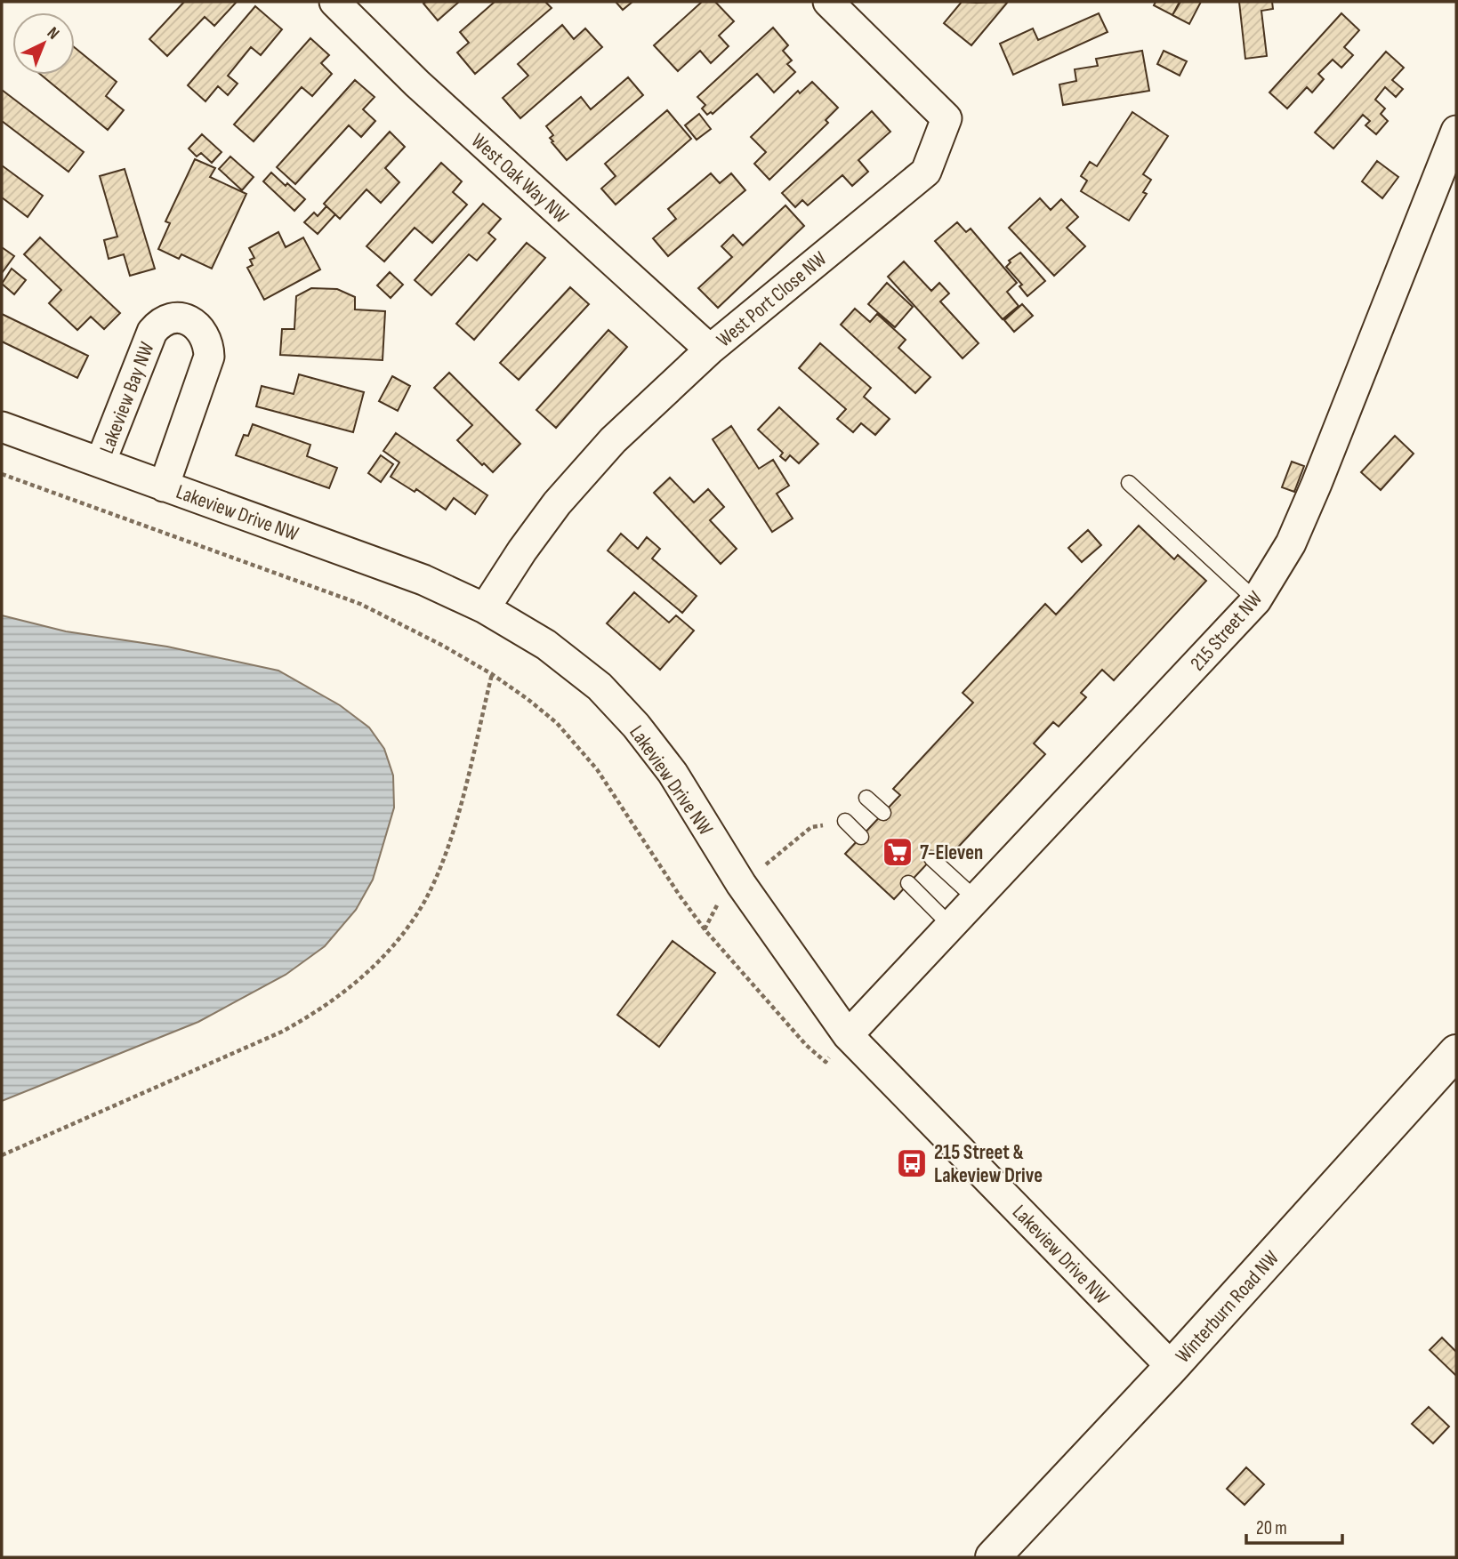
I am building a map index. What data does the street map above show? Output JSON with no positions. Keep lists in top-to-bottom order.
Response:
{
  "streets": {
    "main road": ["Winterburn Road NW"],
    "street": [
      "West Oak Way NW",
      "West Port Close NW",
      "Lakeview Bay NW",
      "Lakeview Drive NW",
      "215 Street NW"
    ]
  },
  "crossings": [
    ["West Oak Way NW", "West Port Close NW"],
    ["West Port Close NW", "Lakeview Drive NW"],
    ["Lakeview Bay NW", "Lakeview Drive NW"],
    ["Lakeview Drive NW", "215 Street NW"],
    ["Lakeview Drive NW", "Winterburn Road NW"]
  ],
  "places": {
    "supermarket": ["7-Eleven"],
    "bus stop": ["215 Street & Lakeview Drive"]
  },
  "scale_bar": "20 m",
  "north": "top right"
}
